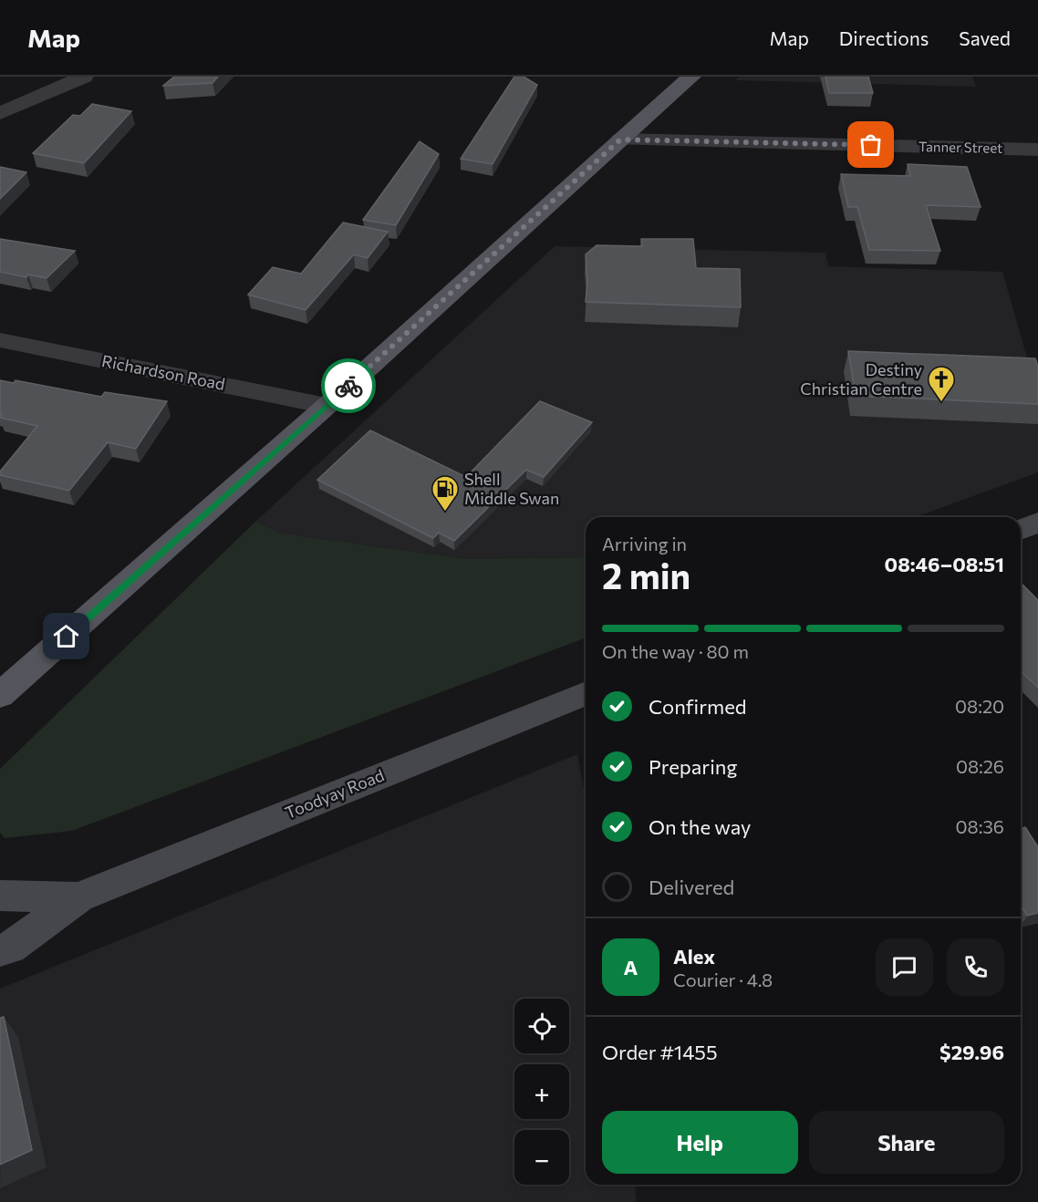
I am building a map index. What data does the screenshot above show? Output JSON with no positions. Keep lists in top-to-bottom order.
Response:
{
  "streets": {
    "main road": ["Toodyay Road"],
    "street": ["Tanner Street", "Richardson Road"]
  },
  "places": {
    "church": ["Destiny Christian Centre"],
    "fuel station": ["Shell Middle Swan"]
  },
  "page": {
    "header": "Map",
    "nav": ["Map", "Directions", "Saved"],
    "heading": ["2 min", "Arriving in", "08:46–08:51"],
    "panel": [
      "Alex",
      "Courier · 4.8",
      "Order #1455",
      "$29.96"
    ],
    "bar": "On the way · 80 m",
    "list": [
      ["Confirmed", "08:20"],
      ["Preparing", "08:26"],
      ["On the way", "08:36"],
      "Delivered"
    ],
    "round": "A",
    "map_buttons": ["+", "−"],
    "buttons": ["Help", "Share"]
  }
}
